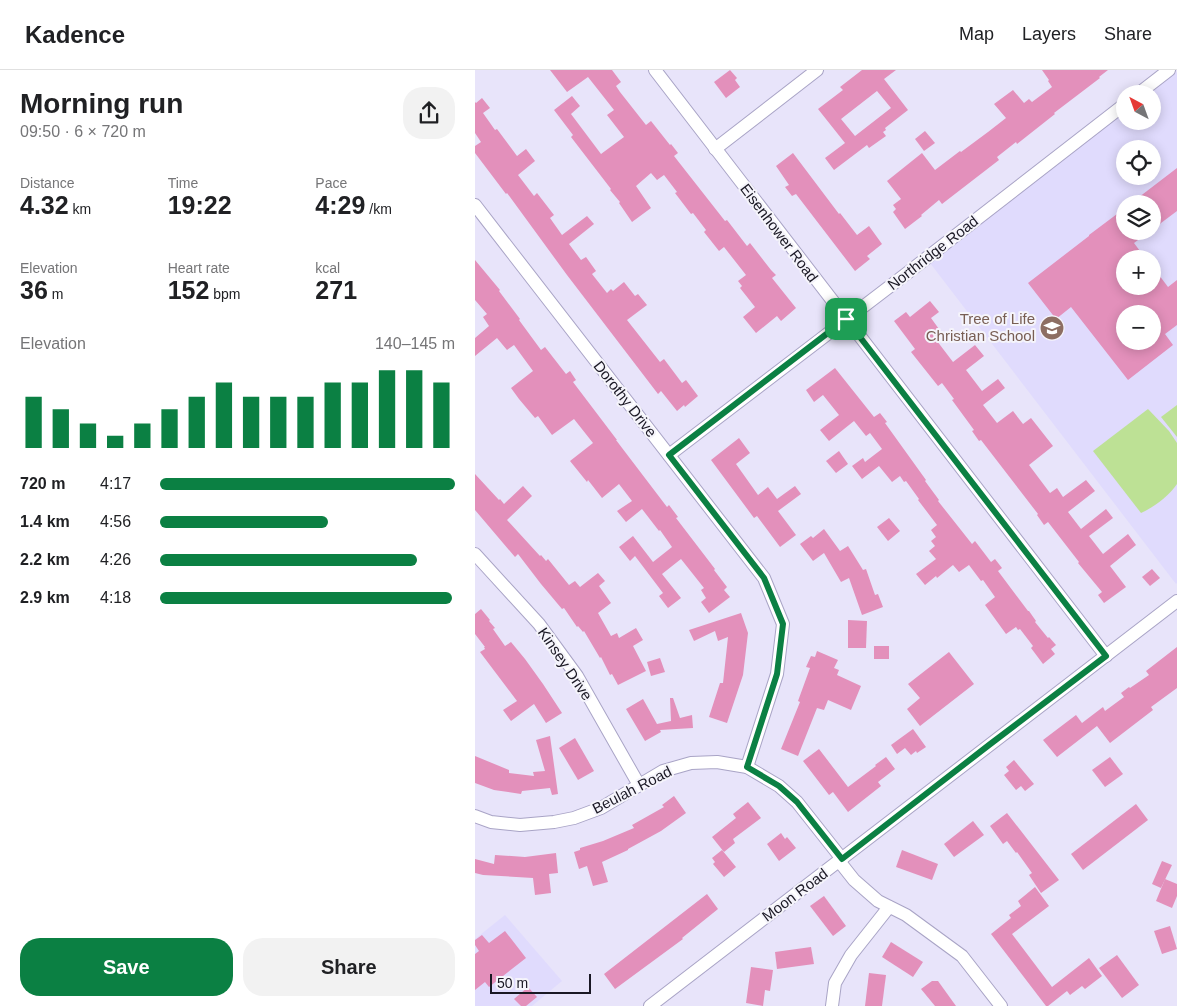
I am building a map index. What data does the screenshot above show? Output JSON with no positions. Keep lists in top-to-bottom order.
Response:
{
  "streets": {
    "street": [
      "Eisenhower Road",
      "Northridge Road",
      "Dorothy Drive",
      "Kinsey Drive",
      "Beulah Road",
      "Moon Road"
    ]
  },
  "crossings": [
    ["Eisenhower Road", "Northridge Road"],
    ["Eisenhower Road", "Moon Road"],
    ["Northridge Road", "Dorothy Drive"],
    ["Dorothy Drive", "Beulah Road"],
    ["Kinsey Drive", "Beulah Road"],
    ["Beulah Road", "Moon Road"]
  ],
  "places": {
    "school or university": ["Tree of Life Christian School"]
  },
  "scale_bar": "50 m",
  "north": "top left",
  "page": {
    "header": "Kadence",
    "nav": ["Map", "Layers", "Share"],
    "heading": ["Morning run", "09:50 · 6 × 720 m"],
    "map_buttons": ["+", "−"],
    "stats": [
      ["Distance", "4.32 km"],
      ["Time", "19:22"],
      ["Pace", "4:29 /km"],
      ["Elevation", "36 m"],
      ["Heart rate", "152 bpm"],
      ["kcal", "271"]
    ],
    "chart": ["Elevation", "140–145 m"],
    "list": [
      {
        "name": "720 m",
        "note": "4:17"
      },
      {
        "name": "1.4 km",
        "note": "4:56"
      },
      {
        "name": "2.2 km",
        "note": "4:26"
      },
      {
        "name": "2.9 km",
        "note": "4:18"
      }
    ],
    "buttons": ["Save", "Share"],
    "scale": "50 m"
  }
}
